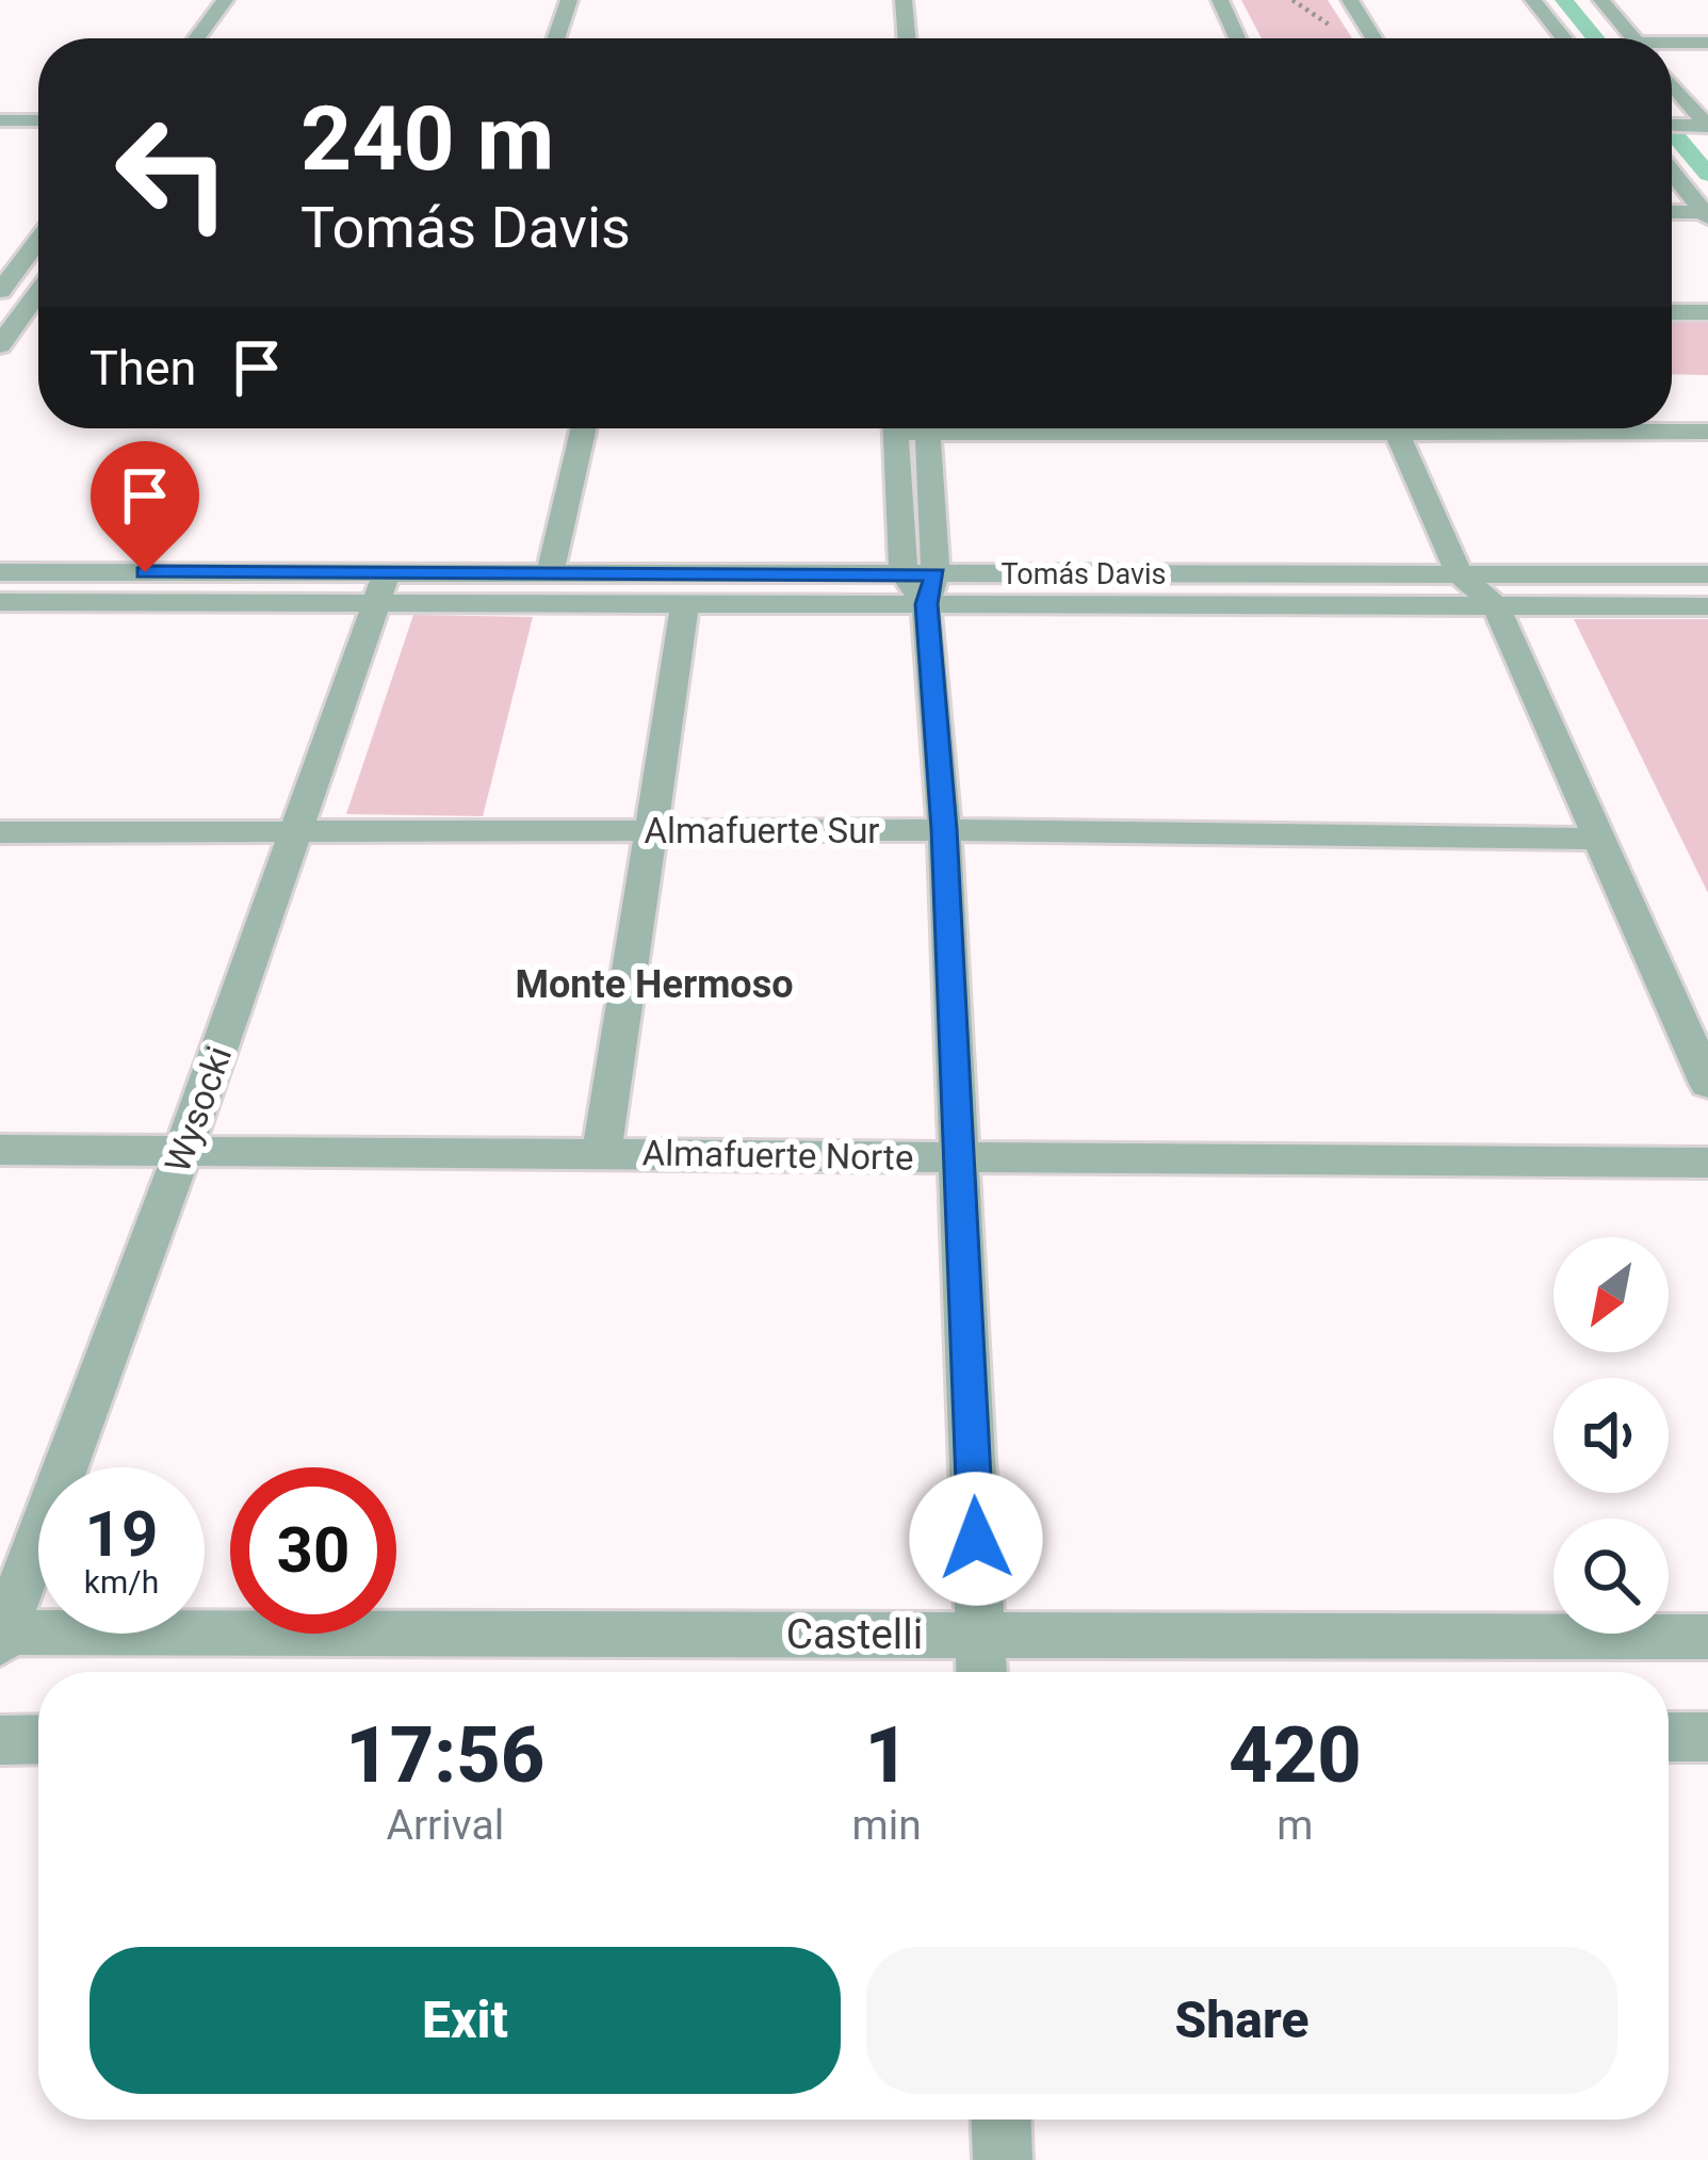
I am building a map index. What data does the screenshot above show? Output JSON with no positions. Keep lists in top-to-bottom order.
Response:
{
  "streets": {
    "street": [
      "Tomás Davis",
      "Almafuerte Sur",
      "Wysocki",
      "Almafuerte Norte",
      "Castelli"
    ]
  },
  "crossings": [
    ["Tomás Davis", "Wysocki"],
    ["Almafuerte Sur", "Wysocki"],
    ["Wysocki", "Almafuerte Norte"],
    ["Wysocki", "Castelli"]
  ],
  "districts": ["Monte Hermoso"],
  "north": "bottom left",
  "page": {
    "turn": ["240 m", "Tomás Davis"],
    "then": "Then",
    "speed": "19 km/h",
    "limit": "30",
    "eta": [
      "17:56",
      "Arrival",
      "1",
      "min",
      "420",
      "m"
    ],
    "buttons": ["Exit", "Share"]
  }
}
